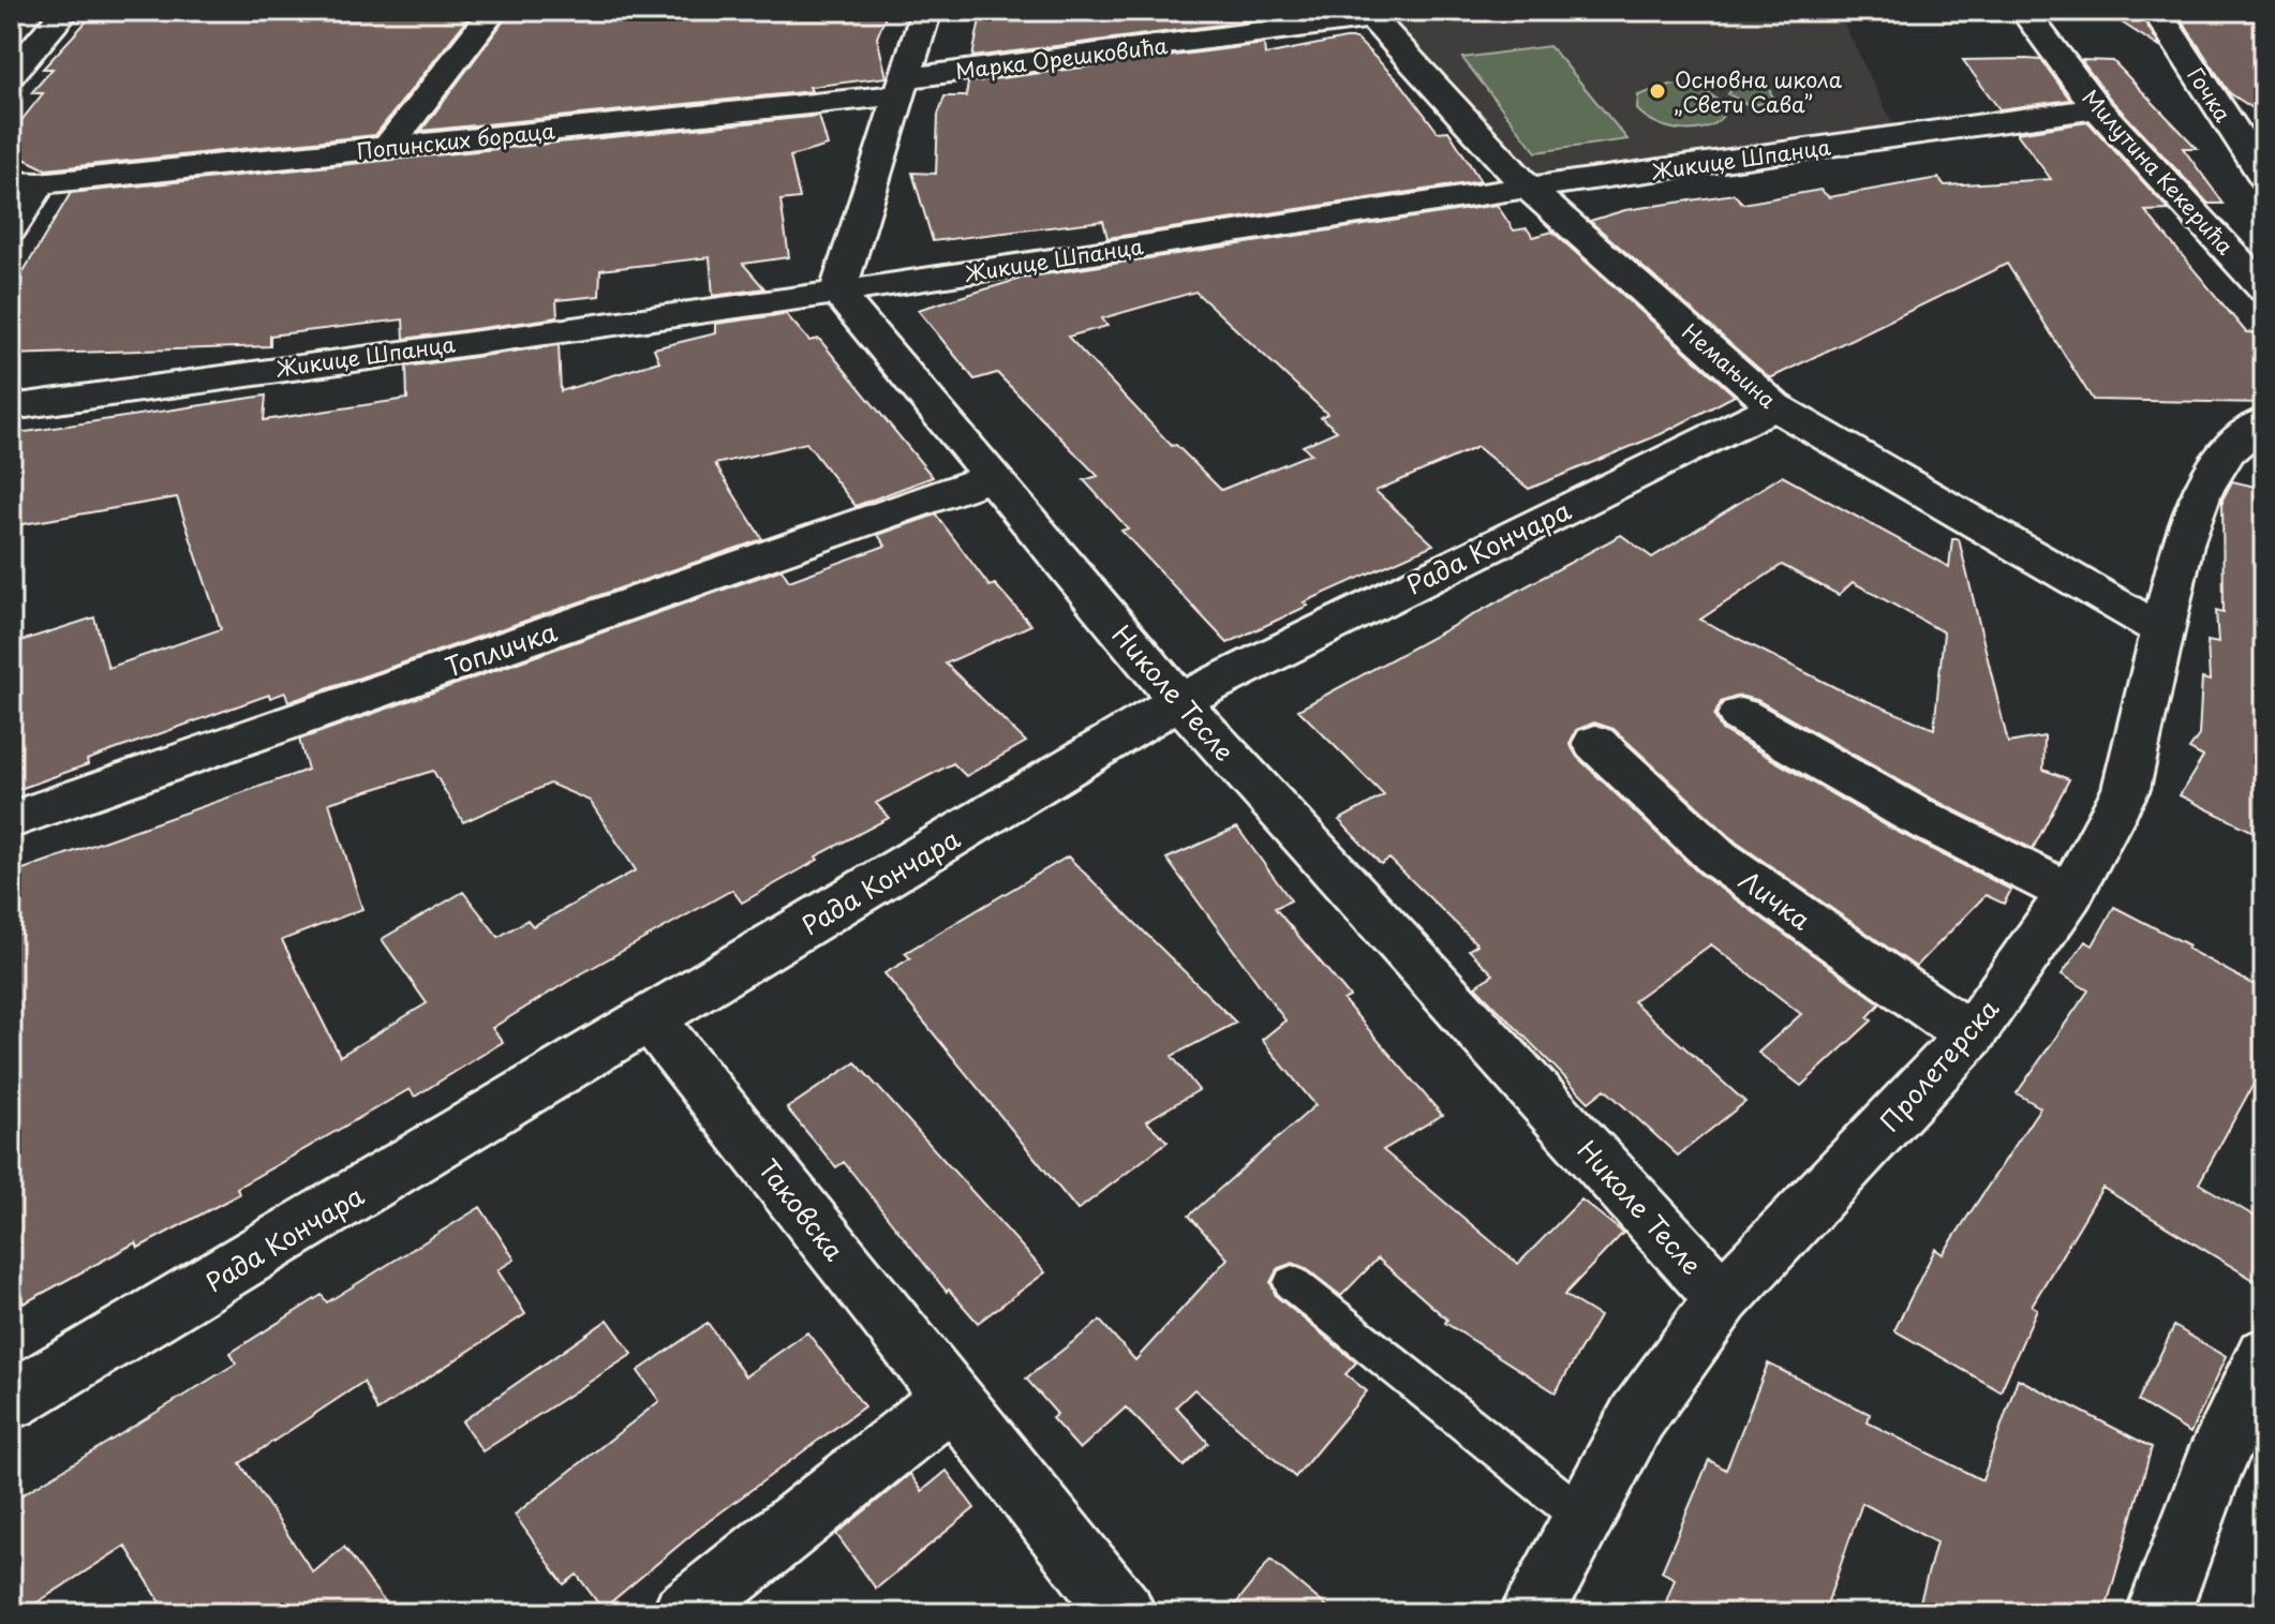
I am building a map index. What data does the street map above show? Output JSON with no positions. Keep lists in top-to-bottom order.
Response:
{
  "streets": {
    "street": [
      "Марка Орешковића",
      "Гочка",
      "Попинских бораца",
      "Жикице Шпанца",
      "Милутина Кекерића",
      "Немањина",
      "Рада Кончара",
      "Топличка",
      "Николе Тесле",
      "Личка",
      "Пролетерска",
      "Таковска"
    ]
  },
  "crossings": [
    ["Марка Орешковића", "Попинских бораца"],
    ["Марка Орешковића", "Немањина"],
    ["Жикице Шпанца", "Милутина Кекерића"],
    ["Жикице Шпанца", "Немањина"],
    ["Жикице Шпанца", "Николе Тесле"],
    ["Немањина", "Рада Кончара"],
    ["Немањина", "Пролетерска"],
    ["Рада Кончара", "Николе Тесле"],
    ["Рада Кончара", "Таковска"],
    ["Топличка", "Николе Тесле"],
    ["Николе Тесле", "Пролетерска"],
    ["Личка", "Пролетерска"]
  ],
  "places": ["Основна школа „Свети Сава”"]
}
